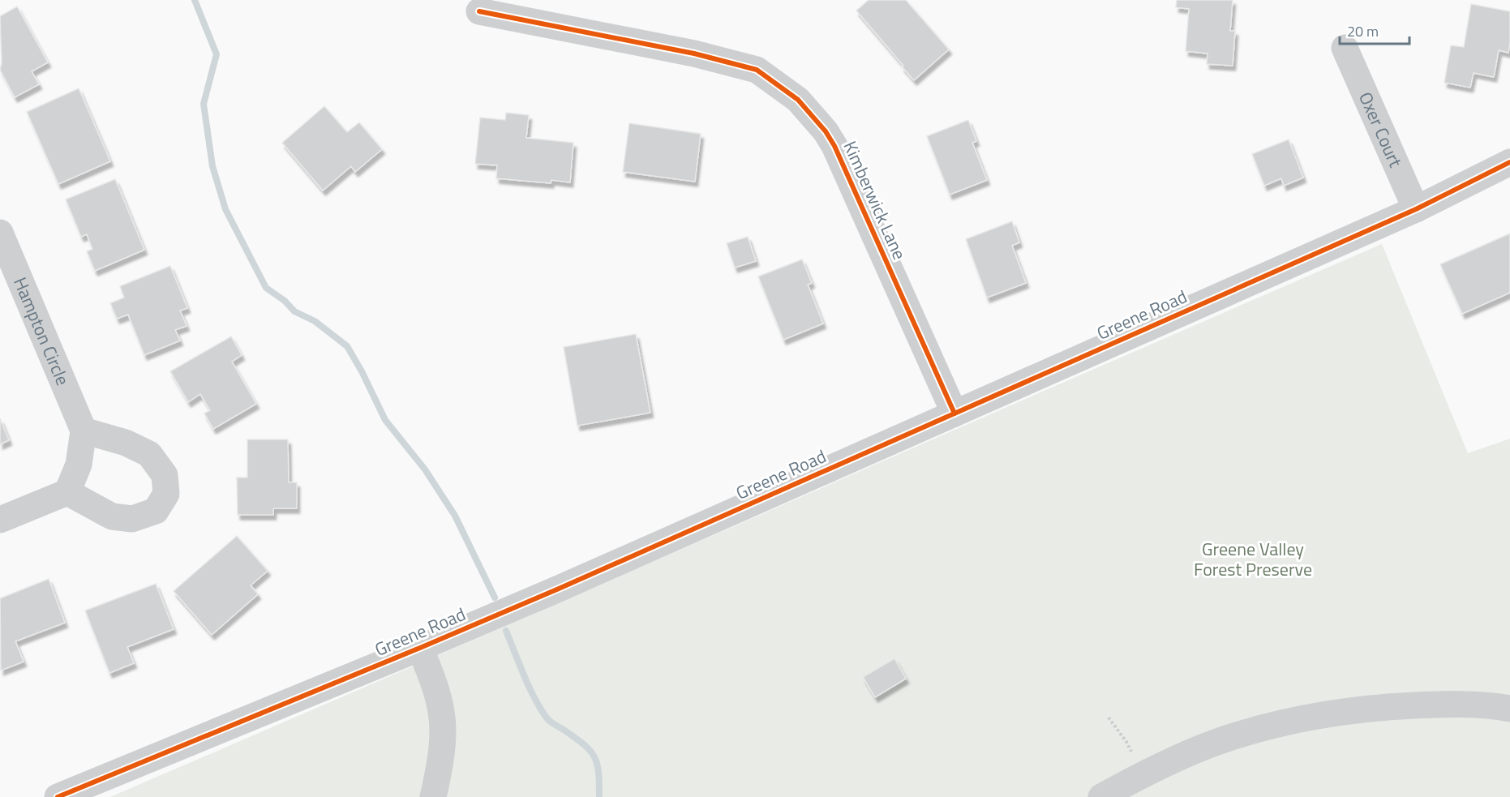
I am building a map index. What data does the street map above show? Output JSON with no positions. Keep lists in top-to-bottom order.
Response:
{
  "streets": {
    "street": [
      "Oxer Court",
      "Kimberwick Lane",
      "Greene Road",
      "Hampton Circle"
    ]
  },
  "crossings": [
    ["Oxer Court", "Greene Road"],
    ["Kimberwick Lane", "Greene Road"]
  ],
  "parks": ["Greene Valley Forest Preserve"],
  "scale_bar": "20 m"
}
